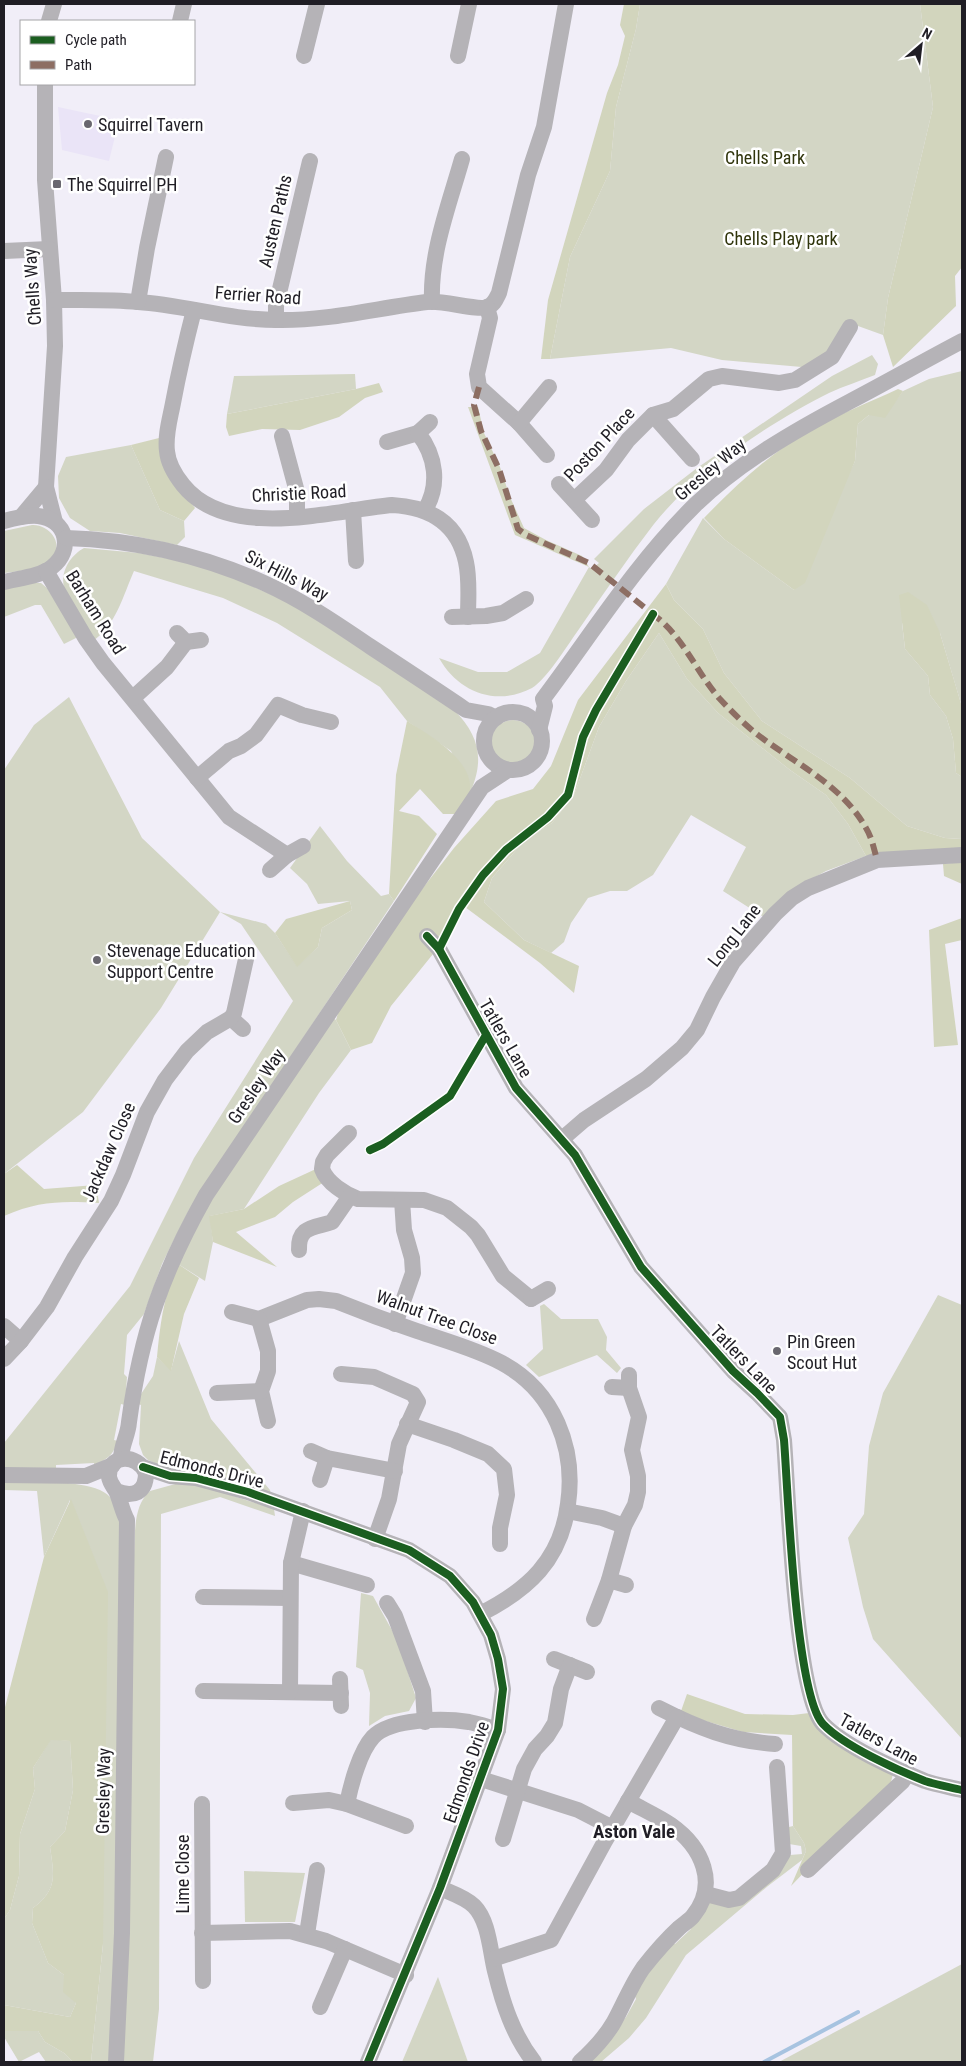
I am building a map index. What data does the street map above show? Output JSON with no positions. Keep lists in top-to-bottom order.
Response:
{
  "streets": {
    "street": [
      "Austen Paths",
      "Chells Way",
      "Ferrier Road",
      "Poston Place",
      "Gresley Way",
      "Christie Road",
      "Six Hills Way",
      "Barham Road",
      "Long Lane",
      "Tatlers Lane",
      "Jackdaw Close",
      "Walnut Tree Close",
      "Edmonds Drive",
      "Lime Close"
    ]
  },
  "crossings": [
    ["Austen Paths", "Ferrier Road"],
    ["Chells Way", "Ferrier Road"],
    ["Chells Way", "Six Hills Way"],
    ["Ferrier Road", "Christie Road"],
    ["Gresley Way", "Six Hills Way"],
    ["Gresley Way", "Edmonds Drive"],
    ["Long Lane", "Tatlers Lane"],
    ["Walnut Tree Close", "Edmonds Drive"],
    ["Edmonds Drive", "Lime Close"]
  ],
  "districts": ["Aston Vale"],
  "parks": ["Chells Park", "Chells Play park"],
  "places": {
    "other": ["Squirrel Tavern", "Stevenage Education Support Centre", "Pin Green Scout Hut"],
    "transit": ["The Squirrel PH"]
  },
  "legend": ["Cycle path", "Path"],
  "north": "top right"
}
